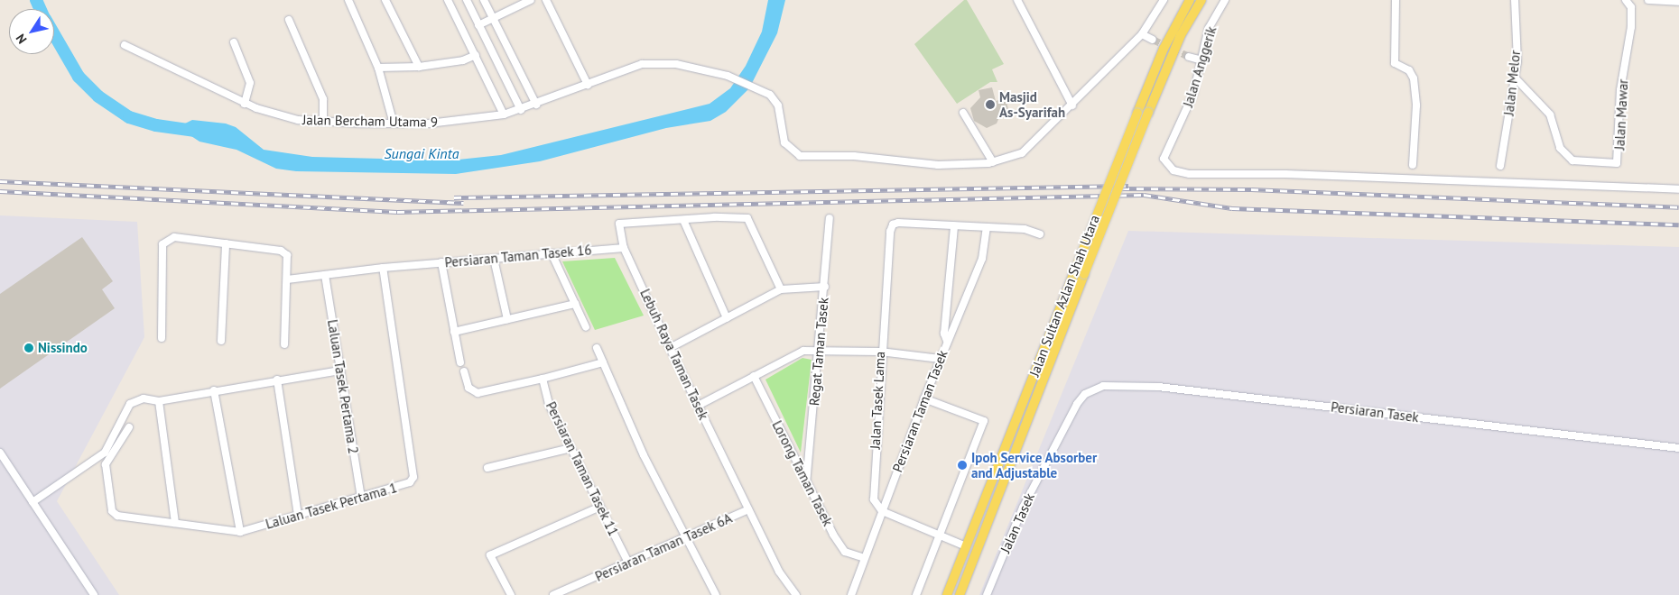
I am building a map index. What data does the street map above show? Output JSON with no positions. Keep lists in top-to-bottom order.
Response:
{
  "streets": {
    "main road": ["Jalan Sultan Azlan Shah Utara"],
    "street": [
      "Jalan Anggerik",
      "Jalan Melor",
      "Jalan Mawar",
      "Jalan Bercham Utama 9",
      "Persiaran Taman Tasek 16",
      "Regat Taman Tasek",
      "Lebuh Raya Taman Tasek",
      "Laluan Tasek Pertama 2",
      "Jalan Tasek Lama",
      "Persiaran Taman Tasek",
      "Persiaran Tasek",
      "Persiaran Taman Tasek 11",
      "Lorong Taman Tasek",
      "Laluan Tasek Pertama 1",
      "Jalan Tasek",
      "Persiaran Taman Tasek 6A"
    ]
  },
  "crossings": [
    ["Jalan Melor", "Jalan Mawar"],
    ["Persiaran Taman Tasek 16", "Lebuh Raya Taman Tasek"],
    ["Persiaran Taman Tasek 16", "Laluan Tasek Pertama 2"],
    ["Persiaran Taman Tasek 16", "Laluan Tasek Pertama 1"],
    ["Regat Taman Tasek", "Lorong Taman Tasek"],
    ["Lebuh Raya Taman Tasek", "Persiaran Taman Tasek 6A"],
    ["Laluan Tasek Pertama 2", "Laluan Tasek Pertama 1"],
    ["Jalan Tasek Lama", "Persiaran Taman Tasek"],
    ["Persiaran Taman Tasek", "Lorong Taman Tasek"],
    ["Persiaran Tasek", "Jalan Tasek"],
    ["Persiaran Taman Tasek 11", "Persiaran Taman Tasek 6A"]
  ],
  "water": ["Sungai Kinta"],
  "places": ["Masjid As-Syarifah", "Nissindo", "Ipoh Service Absorber and Adjustable"],
  "north": "bottom left"
}
